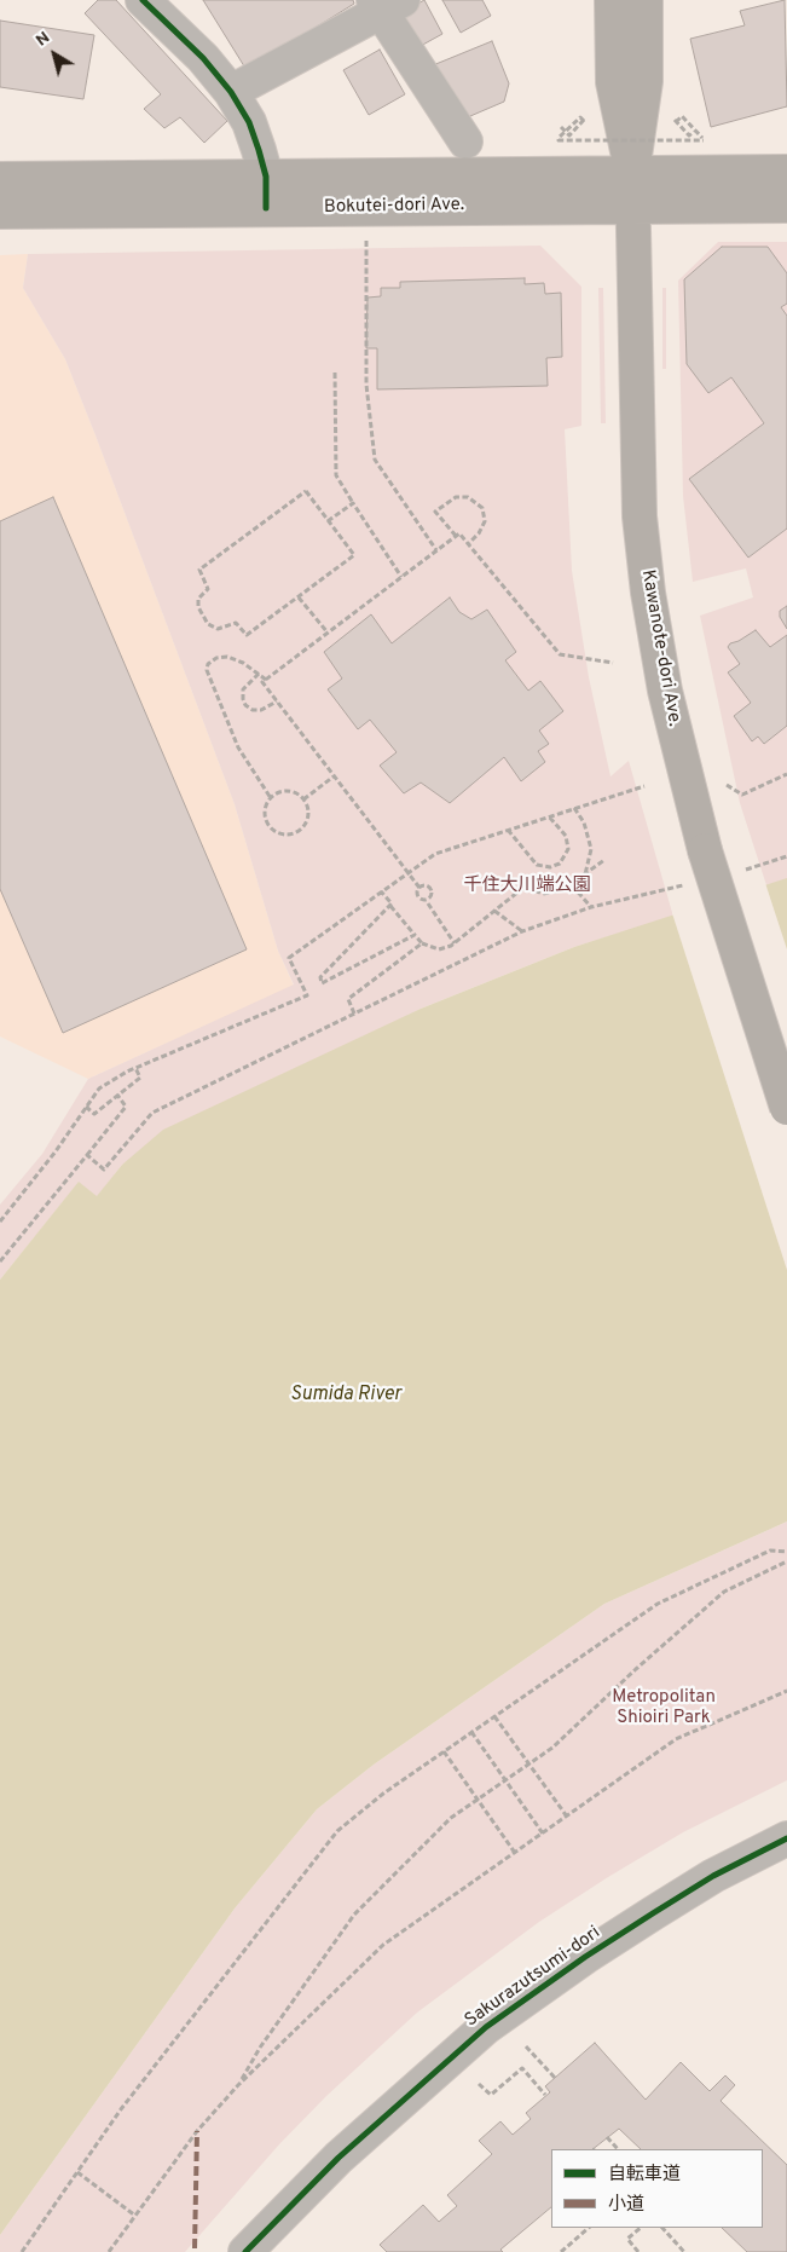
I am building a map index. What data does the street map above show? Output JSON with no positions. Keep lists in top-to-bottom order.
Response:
{
  "streets": {
    "main road": ["Bokutei-dori Ave.", "Kawanote-dori Ave."],
    "street": ["Sakurazutsumi-dori"]
  },
  "crossings": [
    ["Bokutei-dori Ave.", "Kawanote-dori Ave."]
  ],
  "water": ["Sumida River"],
  "parks": ["千住大川端公園", "Metropolitan Shioiri Park"],
  "legend": ["自転車道", "小道"],
  "north": "top left"
}
